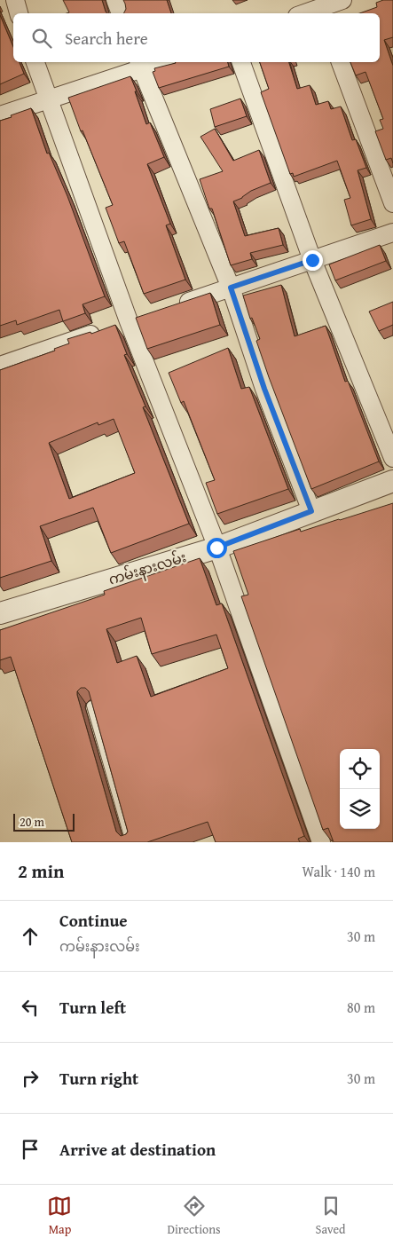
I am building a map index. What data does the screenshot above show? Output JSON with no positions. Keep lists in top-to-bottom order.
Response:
{
  "streets": {
    "street": ["ကမ်းနားလမ်း"]
  },
  "scale_bar": "20 m",
  "page": {
    "search": "Search here",
    "scale": "20 m",
    "heading": ["2 min", "Walk · 140 m"],
    "list": [
      ["Continue", "ကမ်းနားလမ်း", "30 m"],
      ["Turn left", "80 m"],
      ["Turn right", "30 m"],
      "Arrive at destination"
    ],
    "nav": ["Map", "Directions", "Saved"]
  }
}
